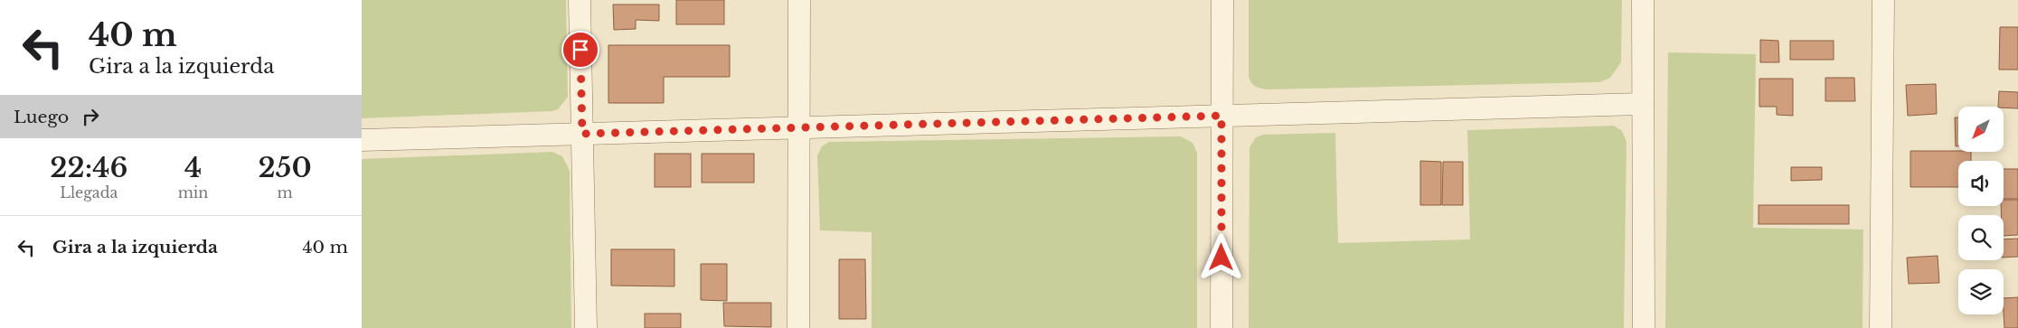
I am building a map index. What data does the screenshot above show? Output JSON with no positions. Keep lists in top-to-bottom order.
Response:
{
  "north": "bottom left",
  "page": {
    "turn": ["40 m", "Gira a la izquierda"],
    "then": "Luego",
    "eta": [
      "22:46",
      "Llegada",
      "4",
      "min",
      "250",
      "m"
    ],
    "list": [
      {
        "name": "Gira a la izquierda",
        "value": "40 m"
      }
    ]
  }
}
